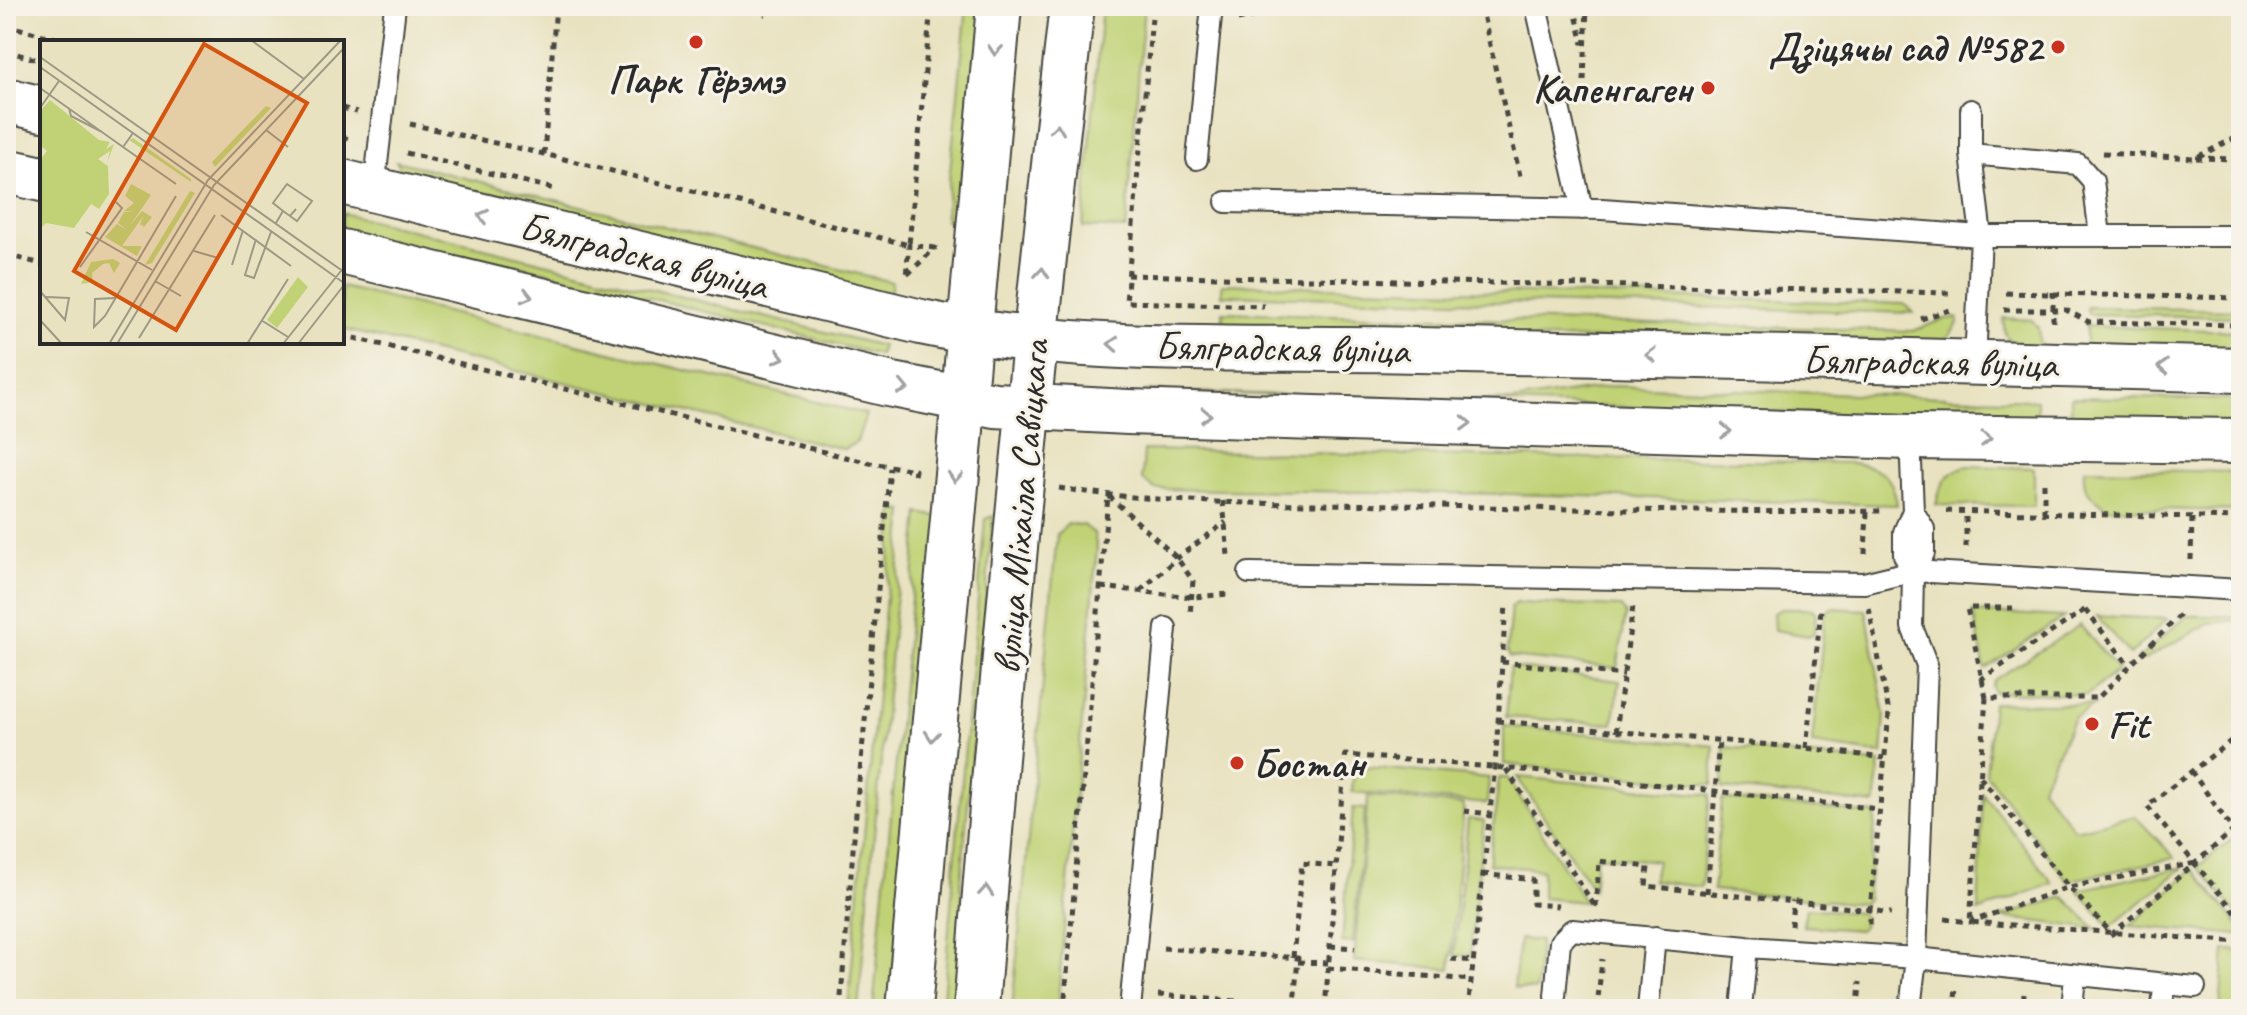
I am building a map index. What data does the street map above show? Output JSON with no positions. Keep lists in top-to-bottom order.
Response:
{
  "streets": {
    "street": ["Бялградская вуліца", "вуліца Міхаіла Савіцкага"]
  },
  "crossings": [
    ["Бялградская вуліца", "вуліца Міхаіла Савіцкага"]
  ],
  "places": [
    "Парк Гёрэмэ",
    "Дзіцячы сад №582",
    "Капенгаген",
    "Fit",
    "Бостан"
  ]
}
